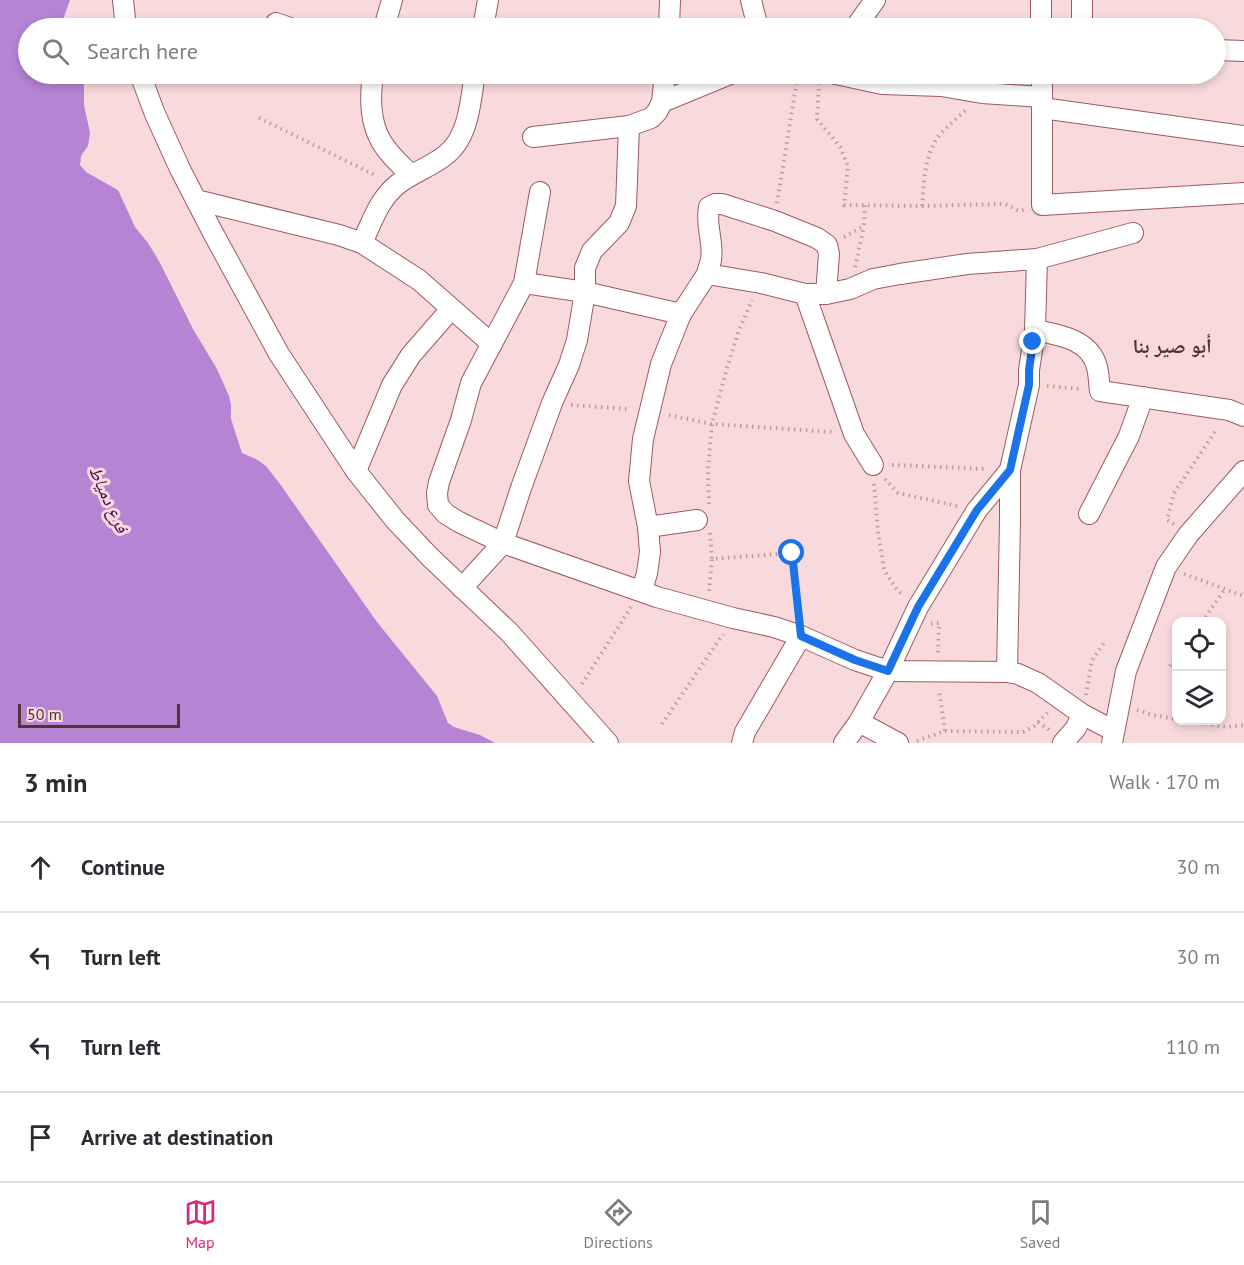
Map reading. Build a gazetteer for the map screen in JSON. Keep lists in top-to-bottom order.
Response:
{
  "districts": ["أبو صير بنا"],
  "water": ["فرع دمياط"],
  "scale_bar": "50 m",
  "page": {
    "search": "Search here",
    "scale": "50 m",
    "heading": ["3 min", "Walk · 170 m"],
    "list": [
      ["Continue", "30 m"],
      ["Turn left", "30 m"],
      ["Turn left", "110 m"],
      "Arrive at destination"
    ],
    "nav": ["Map", "Directions", "Saved"]
  }
}
